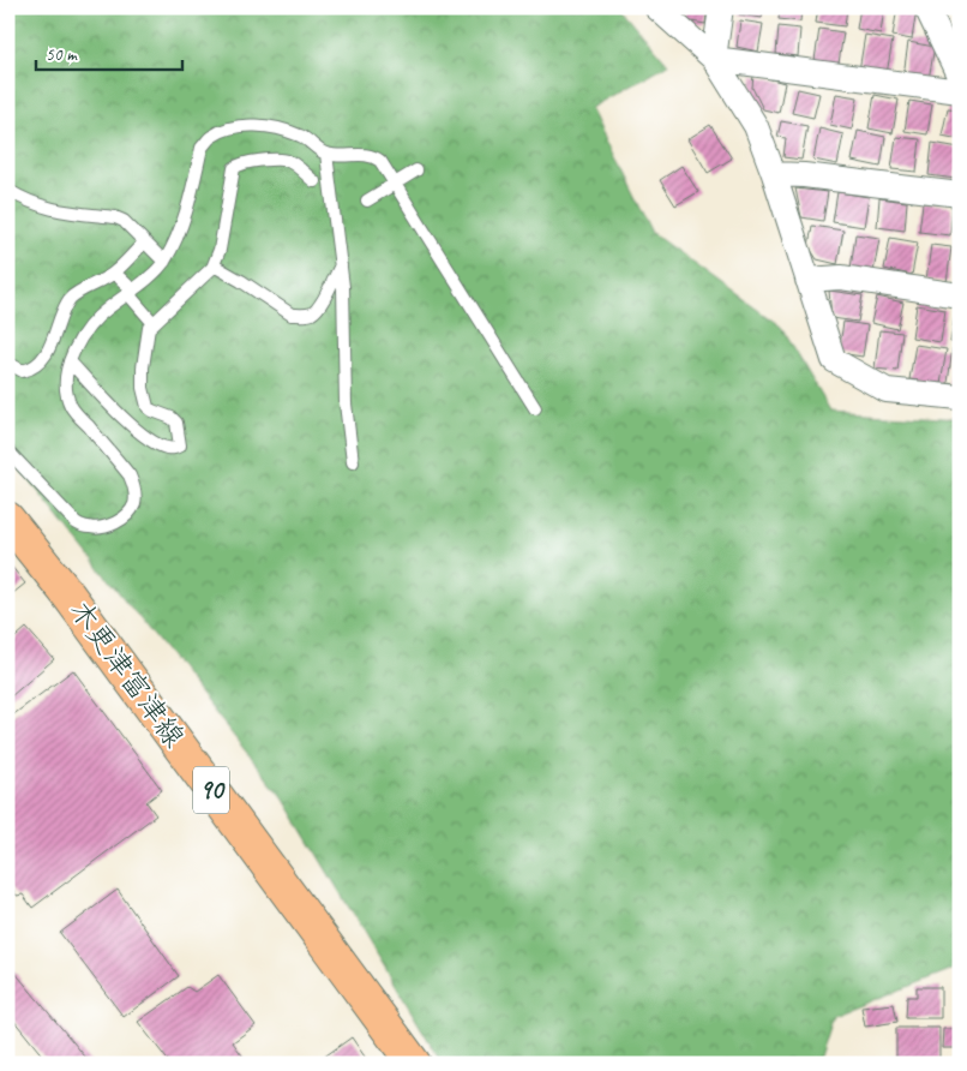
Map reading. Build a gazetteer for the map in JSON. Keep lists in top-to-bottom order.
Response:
{
  "streets": {
    "main road": ["木更津富津線", "90"]
  },
  "scale_bar": "50 m"
}
